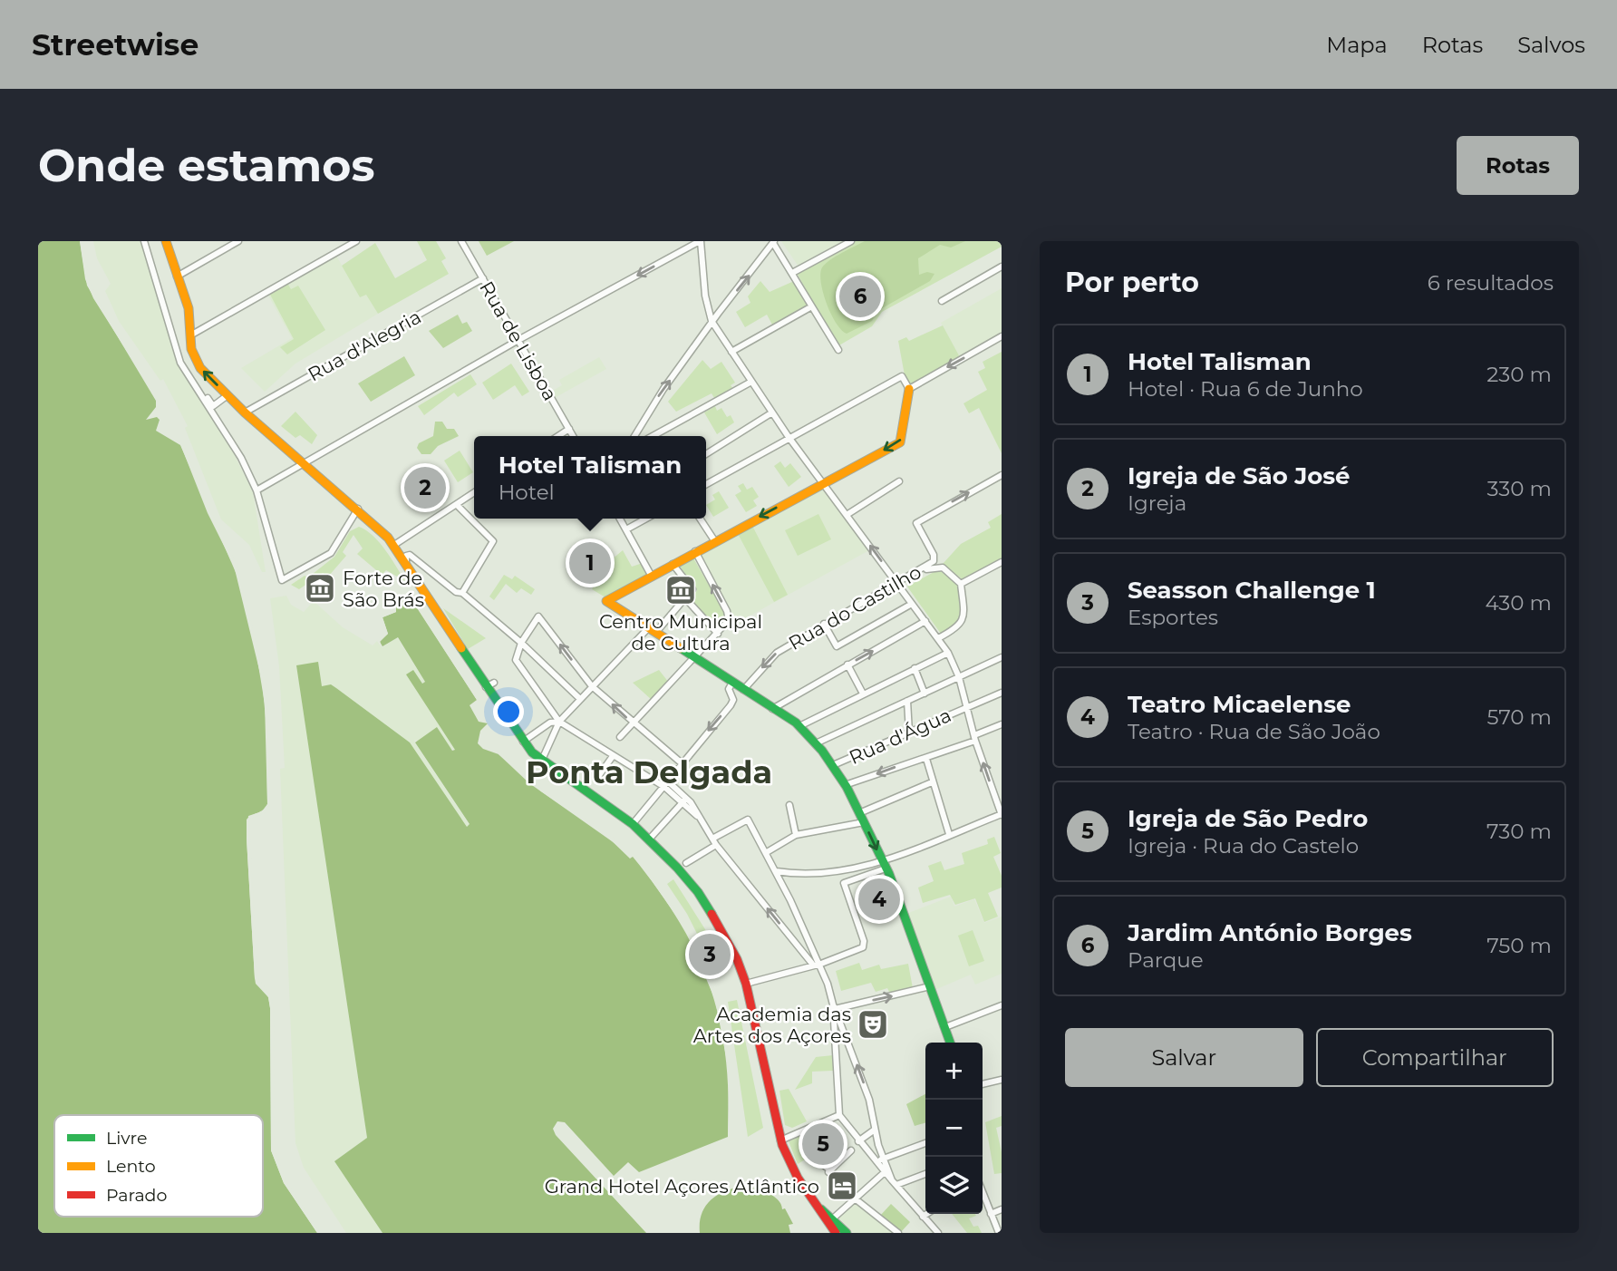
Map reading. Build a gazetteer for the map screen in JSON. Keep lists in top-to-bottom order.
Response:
{
  "streets": {
    "street": [
      "Rua de Lisboa",
      "Rua d'Alegria",
      "Rua do Castilho",
      "Rua d'Água"
    ]
  },
  "crossings": [
    ["Rua de Lisboa", "Rua d'Alegria"]
  ],
  "districts": ["Ponta Delgada"],
  "places": {
    "museum": ["Forte de São Brás", "Centro Municipal de Cultura"],
    "theatre": ["Academia das Artes dos Açores"],
    "hotel": ["Grand Hotel Açores Atlântico"]
  },
  "legend": ["Livre", "Lento", "Parado"],
  "page": {
    "header": "Streetwise",
    "nav": ["Mapa", "Rotas", "Salvos"],
    "buttons": [
      "Rotas",
      ["Salvar", "Compartilhar"]
    ],
    "title": "Onde estamos",
    "heading": ["Por perto", "6 resultados"],
    "pins": [
      "6",
      "2",
      "1",
      "4",
      "3",
      "5"
    ],
    "list": [
      {
        "mark": "1",
        "name": "Hotel Talisman",
        "note": "Hotel · Rua 6 de Junho",
        "value": "230 m"
      },
      {
        "mark": "2",
        "name": "Igreja de São José",
        "note": "Igreja",
        "value": "330 m"
      },
      {
        "mark": "3",
        "name": "Seasson Challenge 1",
        "note": "Esportes",
        "value": "430 m"
      },
      {
        "mark": "4",
        "name": "Teatro Micaelense",
        "note": "Teatro · Rua de São João",
        "value": "570 m"
      },
      {
        "mark": "5",
        "name": "Igreja de São Pedro",
        "note": "Igreja · Rua do Castelo",
        "value": "730 m"
      },
      {
        "mark": "6",
        "name": "Jardim António Borges",
        "note": "Parque",
        "value": "750 m"
      }
    ],
    "popup": ["Hotel Talisman", "Hotel"],
    "map_buttons": ["+", "−"]
  }
}
